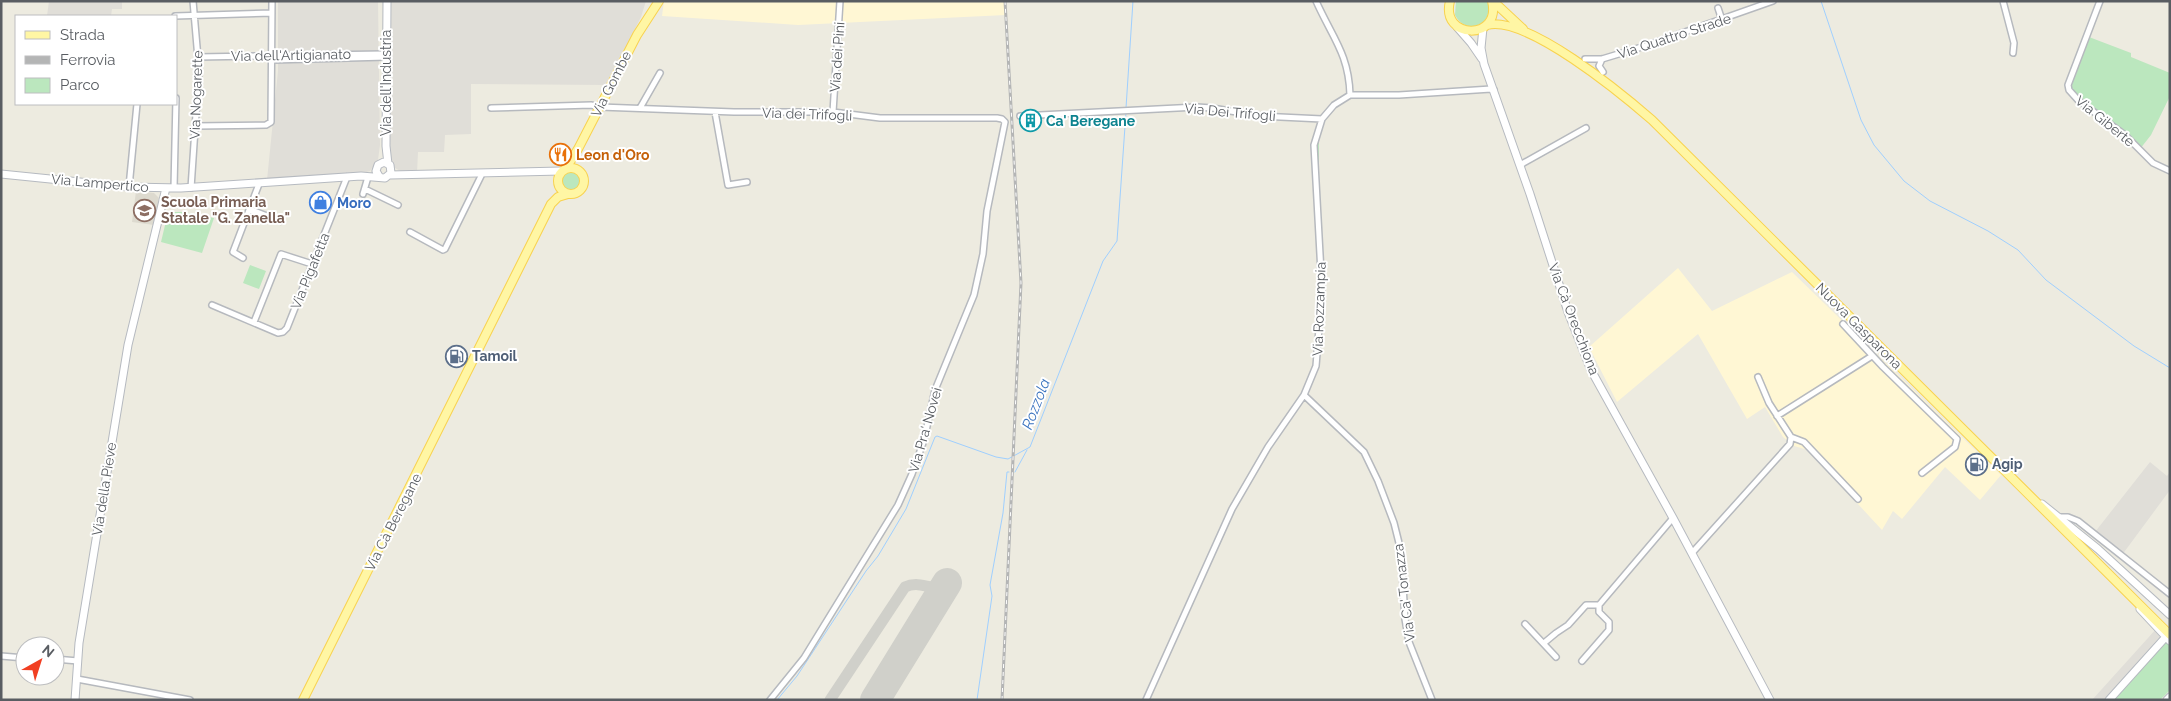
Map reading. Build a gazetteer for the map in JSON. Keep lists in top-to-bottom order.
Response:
{
  "streets": {
    "main road": ["Via Gombe", "Nuova Gasparona", "Via Cà Beregane"],
    "street": [
      "Via Quattro Strade",
      "Via dell'Artigianato",
      "Via dei Pini",
      "Via dell'Industria",
      "Via Nogarette",
      "Via Dei Trifogli",
      "Via dei Trifogli",
      "Via Giberte",
      "Via Lampertico",
      "Via Pigafetta",
      "Via Rozzampia",
      "Via Cà Orecchiona",
      "Via Pra' Novei",
      "Via della Pieve",
      "Via Ca' Tonazza"
    ]
  },
  "crossings": [
    ["Via dell'Artigianato", "Via dell'Industria"],
    ["Via dell'Artigianato", "Via Nogarette"],
    ["Via dei Pini", "Via dei Trifogli"],
    ["Via dell'Industria", "Via Lampertico"],
    ["Via Gombe", "Via dei Trifogli"],
    ["Via Gombe", "Via Lampertico"],
    ["Via Nogarette", "Via Lampertico"],
    ["Via Dei Trifogli", "Via Rozzampia"],
    ["Via dei Trifogli", "Via Pra' Novei"],
    ["Via Lampertico", "Via Pigafetta"],
    ["Via Lampertico", "Via della Pieve"],
    ["Via Rozzampia", "Via Ca' Tonazza"],
    ["Via Cà Orecchiona", "Nuova Gasparona"]
  ],
  "water": ["Rozzola"],
  "places": {
    "building": ["Ca' Beregane"],
    "restaurant": ["Leon d'Oro"],
    "shop": ["Moro"],
    "school or university": ["Scuola Primaria Statale \"G. Zanella\""],
    "fuel station": ["Tamoil", "Agip"]
  },
  "legend": ["Strada", "Ferrovia", "Parco"],
  "north": "top right"
}
